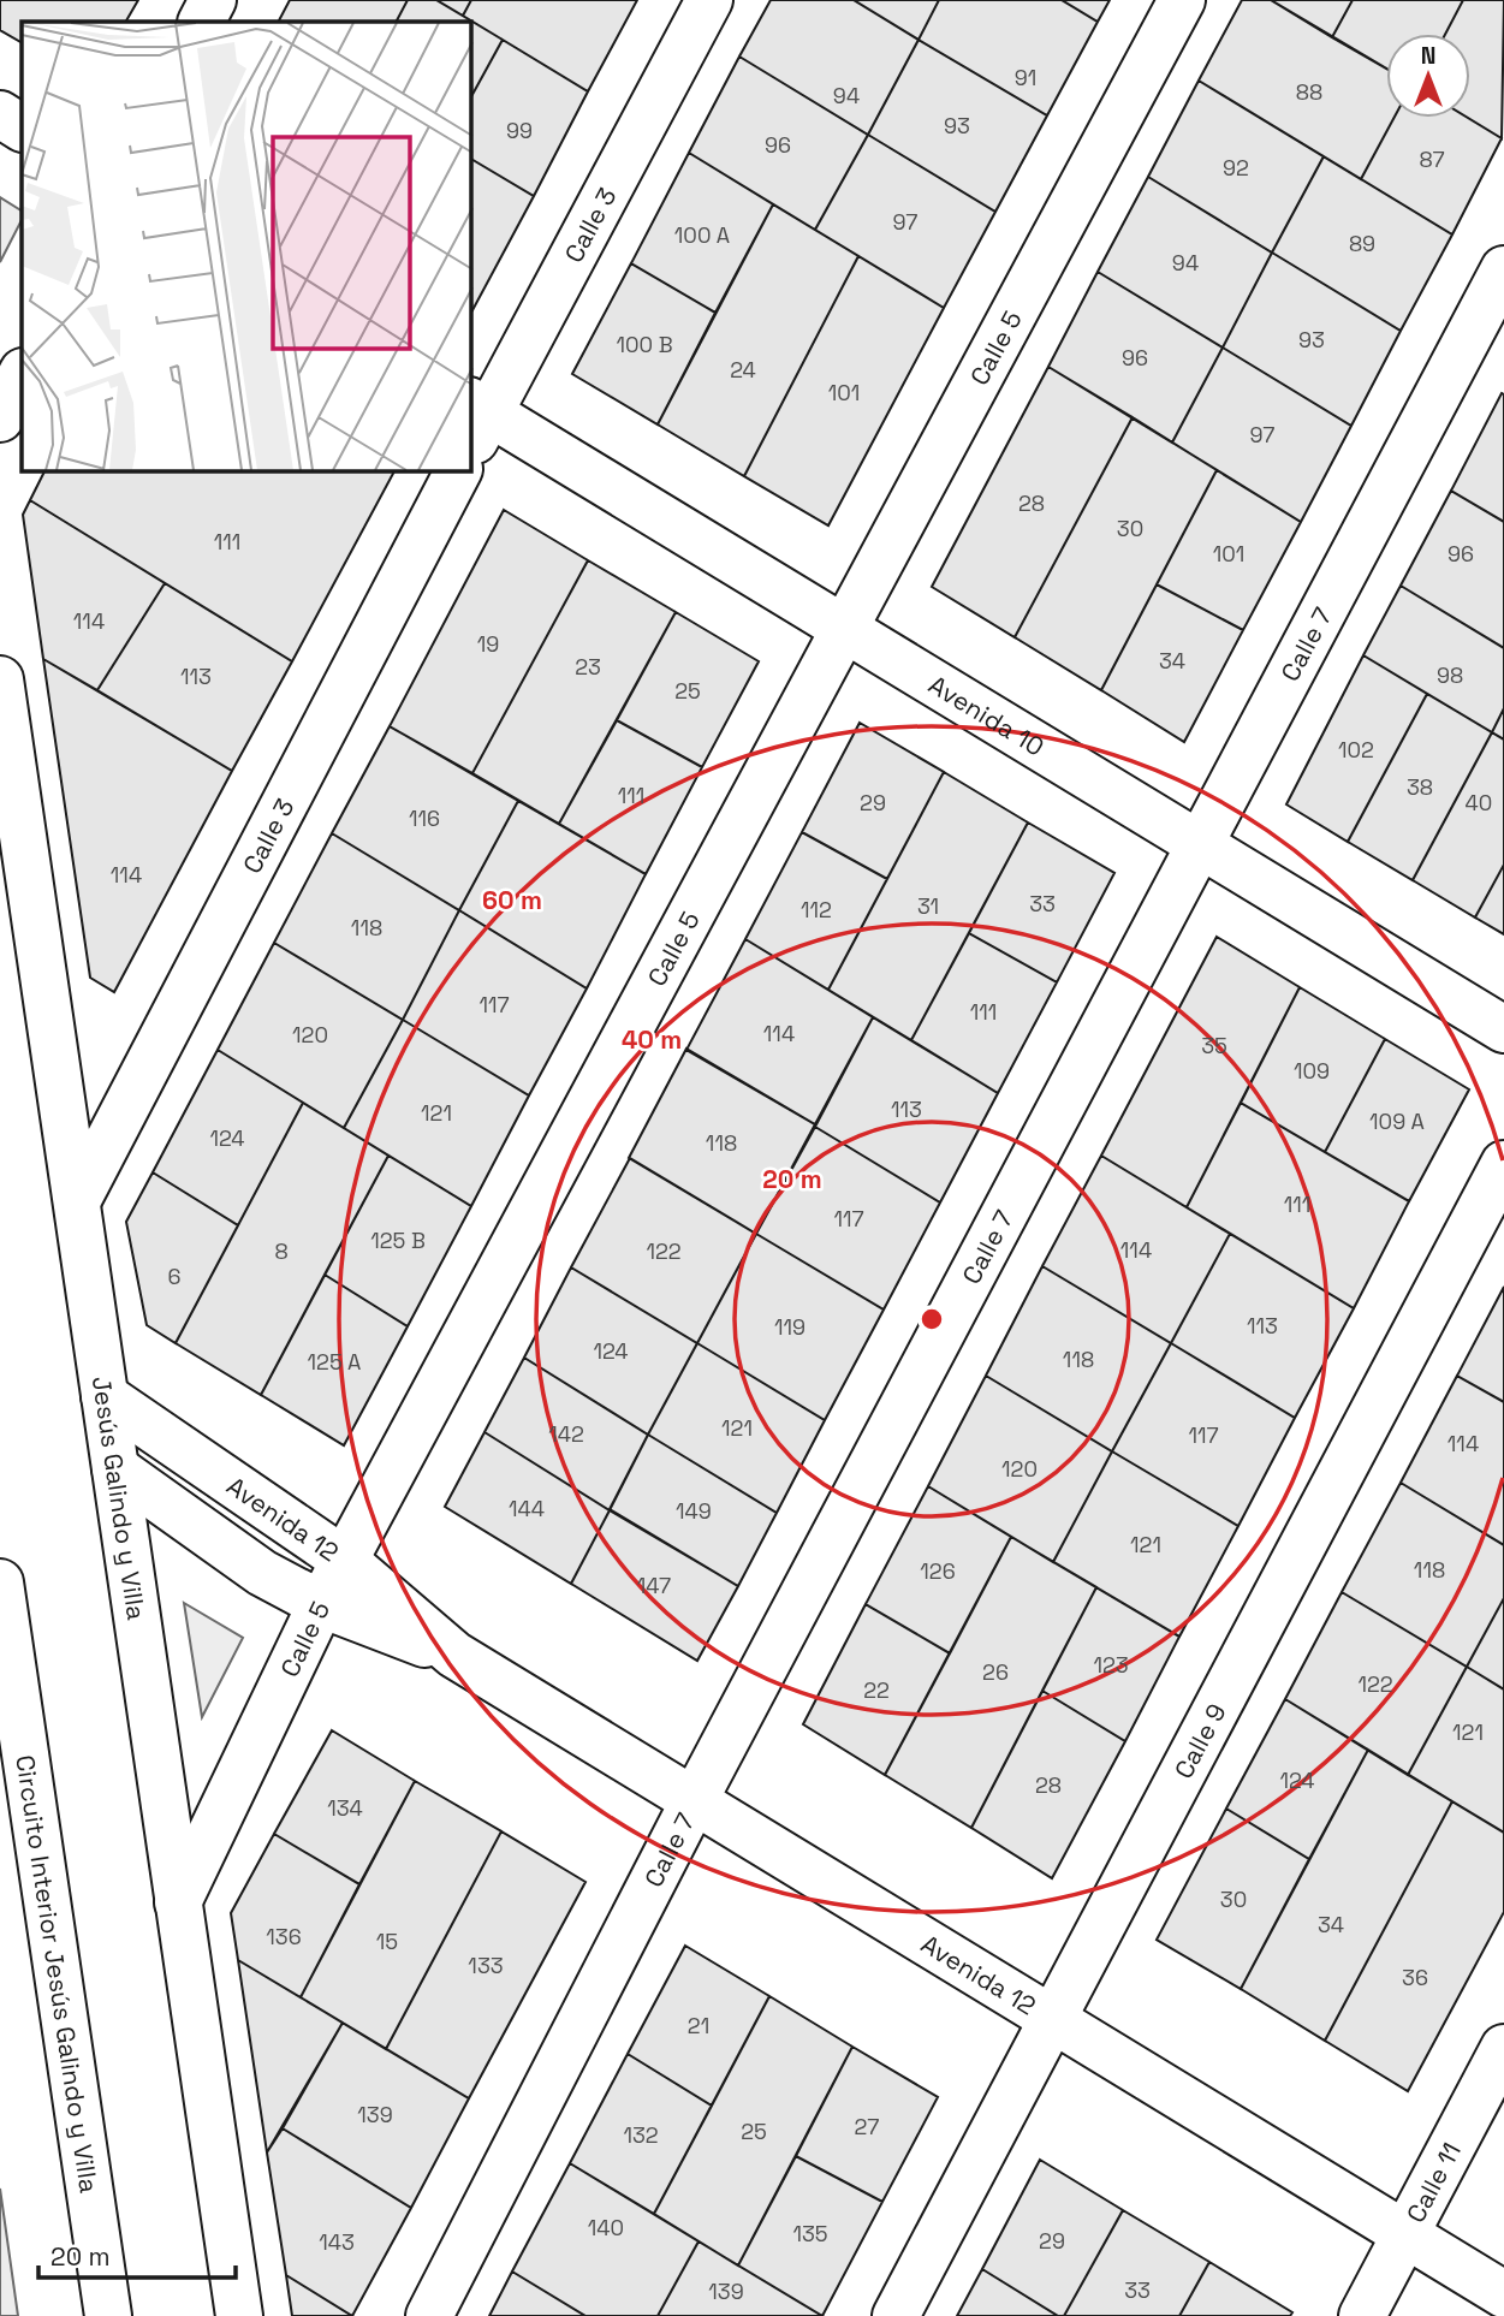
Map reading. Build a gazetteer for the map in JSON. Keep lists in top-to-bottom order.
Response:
{
  "streets": {
    "main road": [
      "Calle 3",
      "Calle 5",
      "Calle 7",
      "Avenida 10",
      "Jesús Galindo y Villa",
      "Avenida 12",
      "Calle 9",
      "Circuito Interior Jesús Galindo y Villa",
      "Calle 11"
    ]
  },
  "crossings": [
    ["Calle 3", "Avenida 10"],
    ["Calle 3", "Jesús Galindo y Villa"],
    ["Calle 5", "Avenida 10"],
    ["Calle 5", "Jesús Galindo y Villa"],
    ["Calle 5", "Avenida 12"],
    ["Calle 7", "Avenida 10"],
    ["Calle 7", "Avenida 12"],
    ["Jesús Galindo y Villa", "Avenida 12"],
    ["Avenida 12", "Calle 9"],
    ["Avenida 12", "Calle 11"]
  ],
  "house_numbers": [
    "91",
    "88",
    "94",
    "93",
    "99",
    "96",
    "87",
    "92",
    "97",
    "100 A",
    "89",
    "94",
    "93",
    "100 B",
    "96",
    "24",
    "101",
    "97",
    "28",
    "30",
    "111",
    "101",
    "96",
    "114",
    "19",
    "34",
    "23",
    "98",
    "113",
    "25",
    "102",
    "38",
    "111",
    "29",
    "40",
    "116",
    "114",
    "33",
    "31",
    "112",
    "118",
    "117",
    "111",
    "114",
    "120",
    "35",
    "109",
    "113",
    "121",
    "109 A",
    "124",
    "118",
    "111",
    "117",
    "125 B",
    "114",
    "8",
    "122",
    "6",
    "113",
    "119",
    "124",
    "118",
    "125 A",
    "121",
    "142",
    "117",
    "114",
    "120",
    "144",
    "149",
    "121",
    "118",
    "126",
    "147",
    "123",
    "26",
    "122",
    "22",
    "121",
    "124",
    "28",
    "134",
    "30",
    "34",
    "136",
    "15",
    "133",
    "36",
    "21",
    "139",
    "27",
    "25",
    "132",
    "140",
    "135",
    "29",
    "143",
    "33",
    "139"
  ],
  "scale_bar": "20 m",
  "north": "top",
  "rings": ["60 m", "40 m", "20 m"]
}
